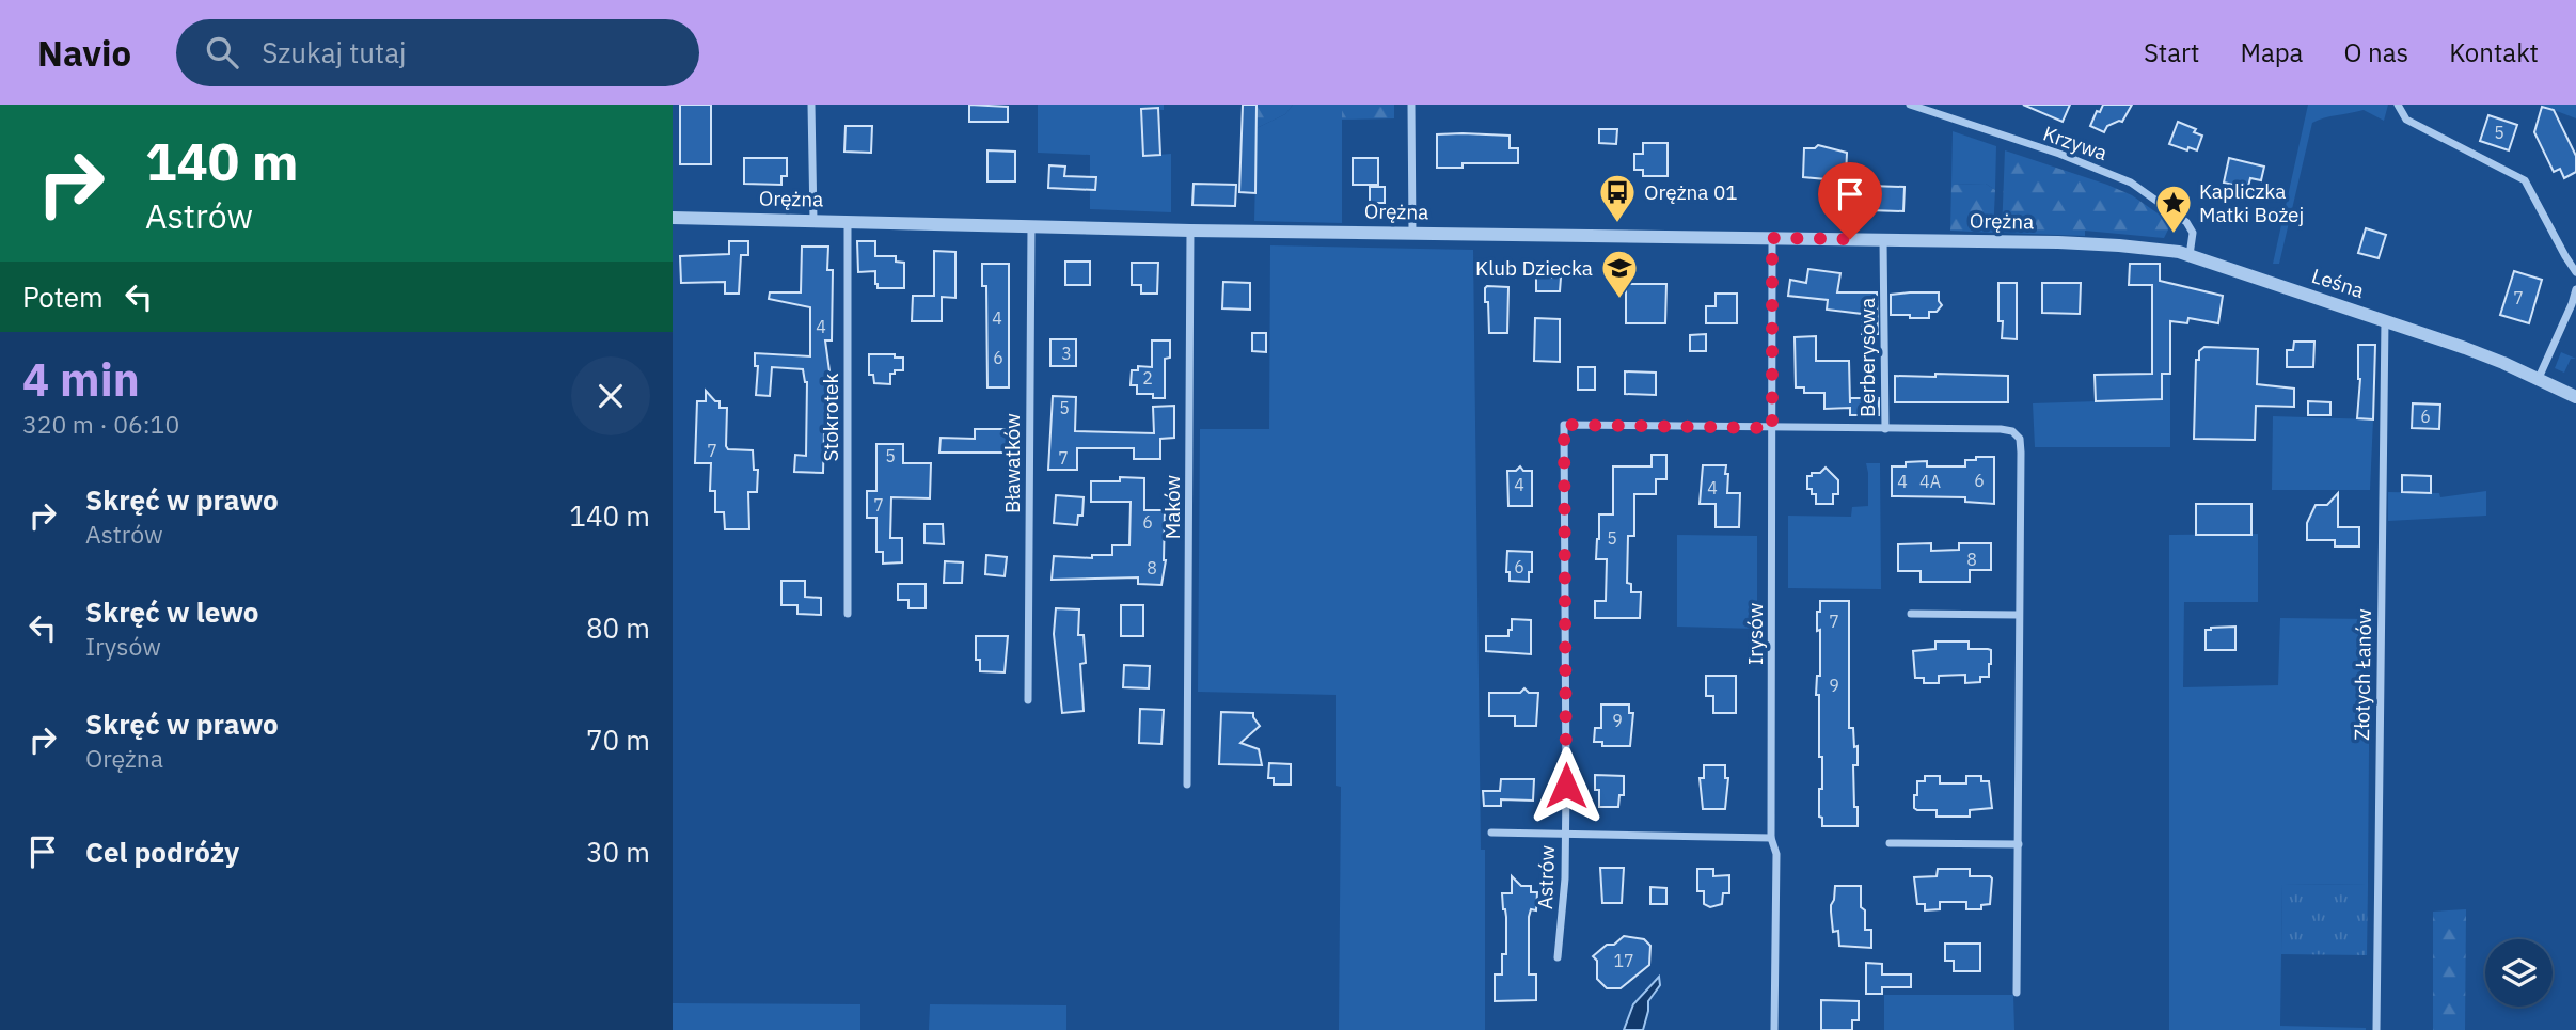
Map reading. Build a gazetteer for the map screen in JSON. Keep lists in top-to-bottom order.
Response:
{
  "streets": {
    "street": [
      "Krzywa",
      "Orężna",
      "Leśna",
      "Berberysowa",
      "Stokrotek",
      "Bławatków",
      "Maków",
      "Irysów",
      "Złotych Łanów",
      "Astrów"
    ]
  },
  "crossings": [
    ["Krzywa", "Leśna"],
    ["Orężna", "Leśna"],
    ["Orężna", "Berberysowa"],
    ["Orężna", "Stokrotek"],
    ["Orężna", "Bławatków"],
    ["Orężna", "Maków"],
    ["Orężna", "Irysów"],
    ["Leśna", "Złotych Łanów"],
    ["Irysów", "Astrów"]
  ],
  "places": {
    "bus stop": ["Orężna 01"],
    "place": ["Kapliczka Matki Bożej"],
    "school or university": ["Klub Dziecka"]
  },
  "house_numbers": [
    "5",
    "7",
    "4",
    "4",
    "3",
    "6",
    "2",
    "5",
    "6",
    "7",
    "5",
    "7",
    "6",
    "4",
    "4A",
    "4",
    "4",
    "7",
    "6",
    "5",
    "8",
    "6",
    "8",
    "7",
    "9",
    "9",
    "17"
  ],
  "page": {
    "header": "Navio",
    "search": "Szukaj tutaj",
    "nav": [
      "Start",
      "Mapa",
      "O nas",
      "Kontakt"
    ],
    "turn": ["140 m", "Astrów"],
    "then": "Potem",
    "heading": ["4 min", "320 m · 06:10"],
    "list": [
      {
        "name": "Skręć w prawo",
        "note": "Astrów",
        "value": "140 m"
      },
      {
        "name": "Skręć w lewo",
        "note": "Irysów",
        "value": "80 m"
      },
      {
        "name": "Skręć w prawo",
        "note": "Orężna",
        "value": "70 m"
      },
      {
        "name": "Cel podróży",
        "value": "30 m"
      }
    ]
  }
}
